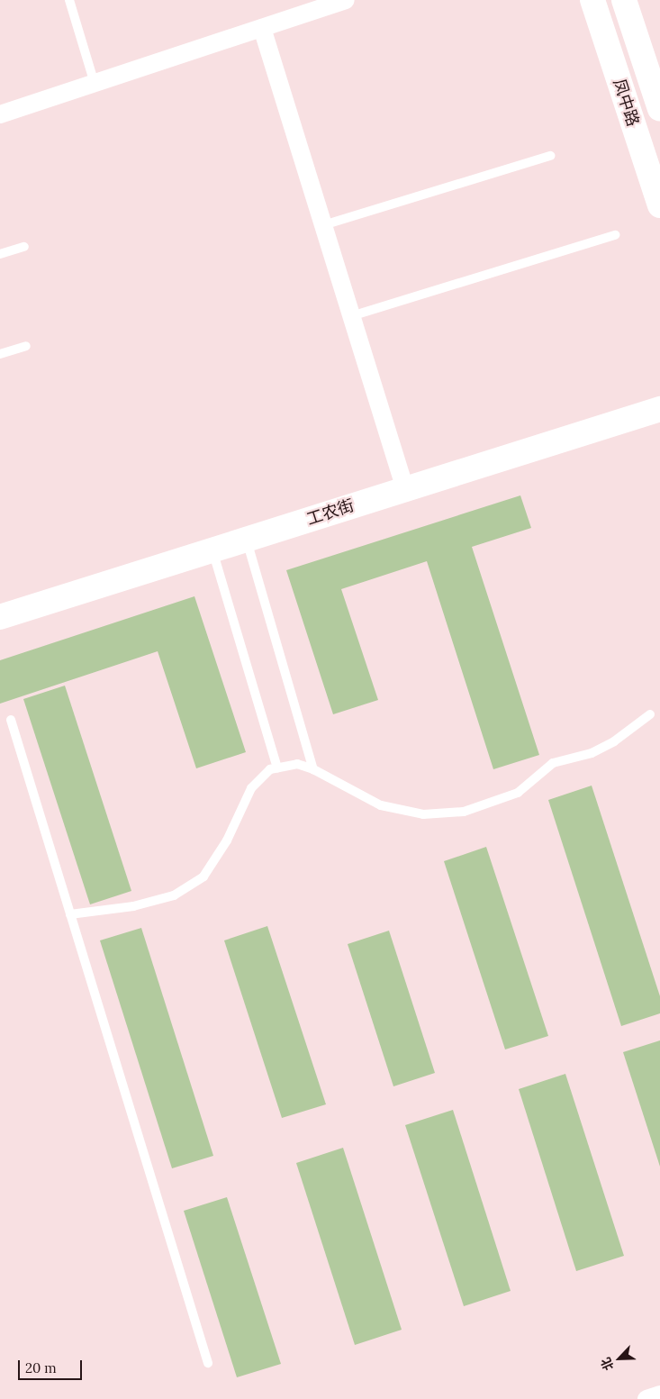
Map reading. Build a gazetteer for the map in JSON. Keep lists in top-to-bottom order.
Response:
{
  "streets": {
    "street": ["凤中路", "工农街"]
  },
  "scale_bar": "20 m",
  "north": "bottom left"
}
